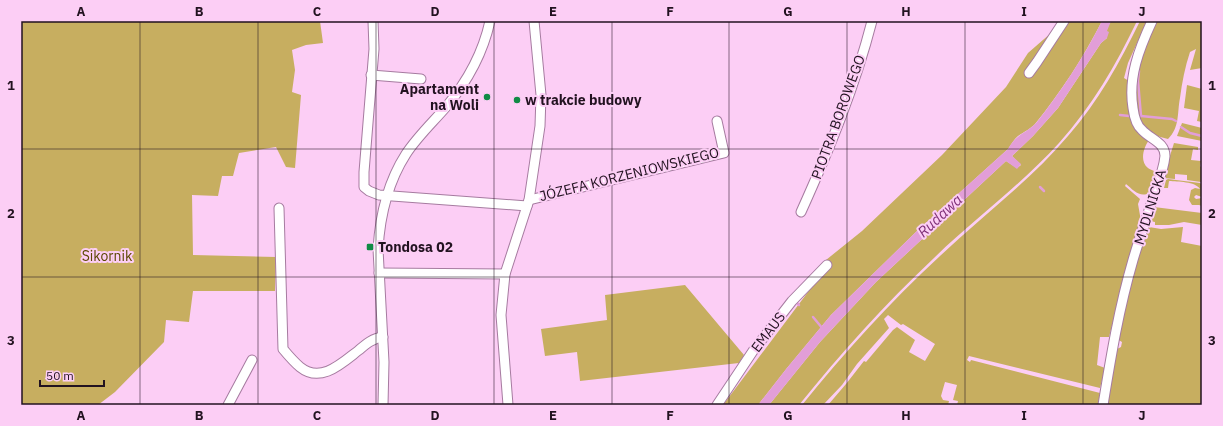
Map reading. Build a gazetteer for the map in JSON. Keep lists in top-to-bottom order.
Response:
{
  "streets": {
    "street": [
      "PIOTRA BOROWEGO",
      "JÓZEFA KORZENIOWSKIEGO",
      "MYDLNICKA",
      "EMAUS"
    ]
  },
  "water": ["Rudawa"],
  "parks": ["Sikornik"],
  "places": {
    "other": ["Apartament na Woli", "w trakcie budowy"],
    "transit": ["Tondosa 02"]
  },
  "scale_bar": "50 m",
  "grid": {
    "columns": [
      "A",
      "B",
      "C",
      "D",
      "E",
      "F",
      "G",
      "H",
      "I",
      "J"
    ],
    "rows": ["1", "2", "3"]
  }
}
